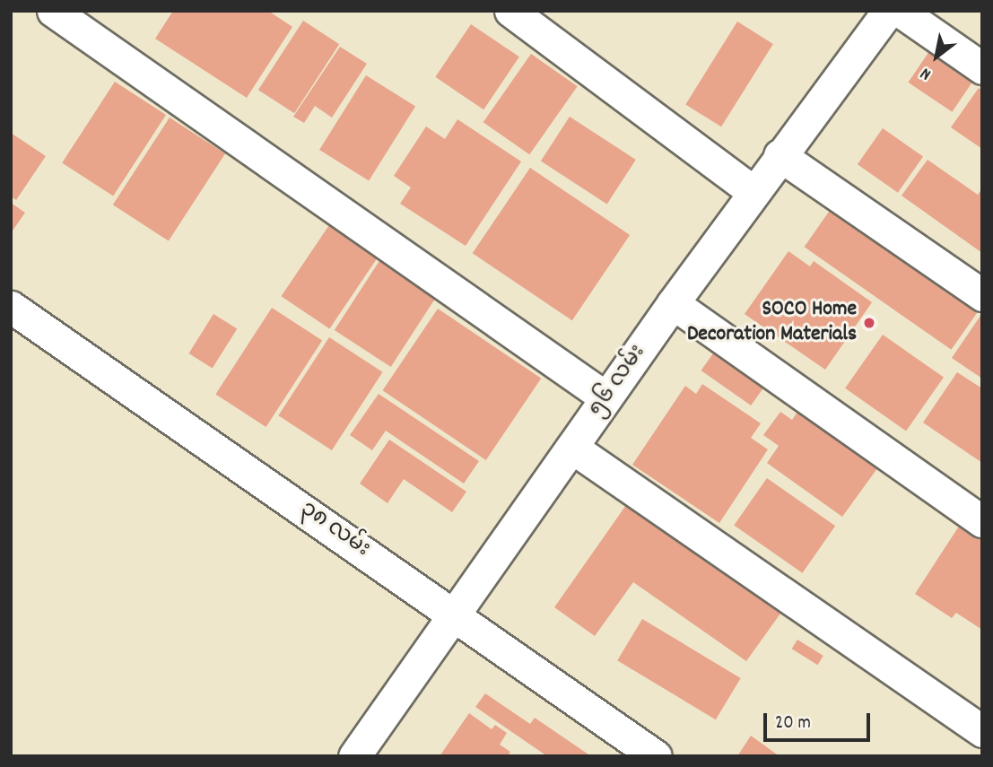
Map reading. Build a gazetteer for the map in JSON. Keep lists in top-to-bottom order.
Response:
{
  "streets": {
    "street": ["၅၆ လမ်း", "၃၈ လမ်း"]
  },
  "crossings": [
    ["၅၆ လမ်း", "၃၈ လမ်း"]
  ],
  "places": ["SOCO Home Decoration Materials"],
  "scale_bar": "20 m",
  "north": "bottom left"
}
